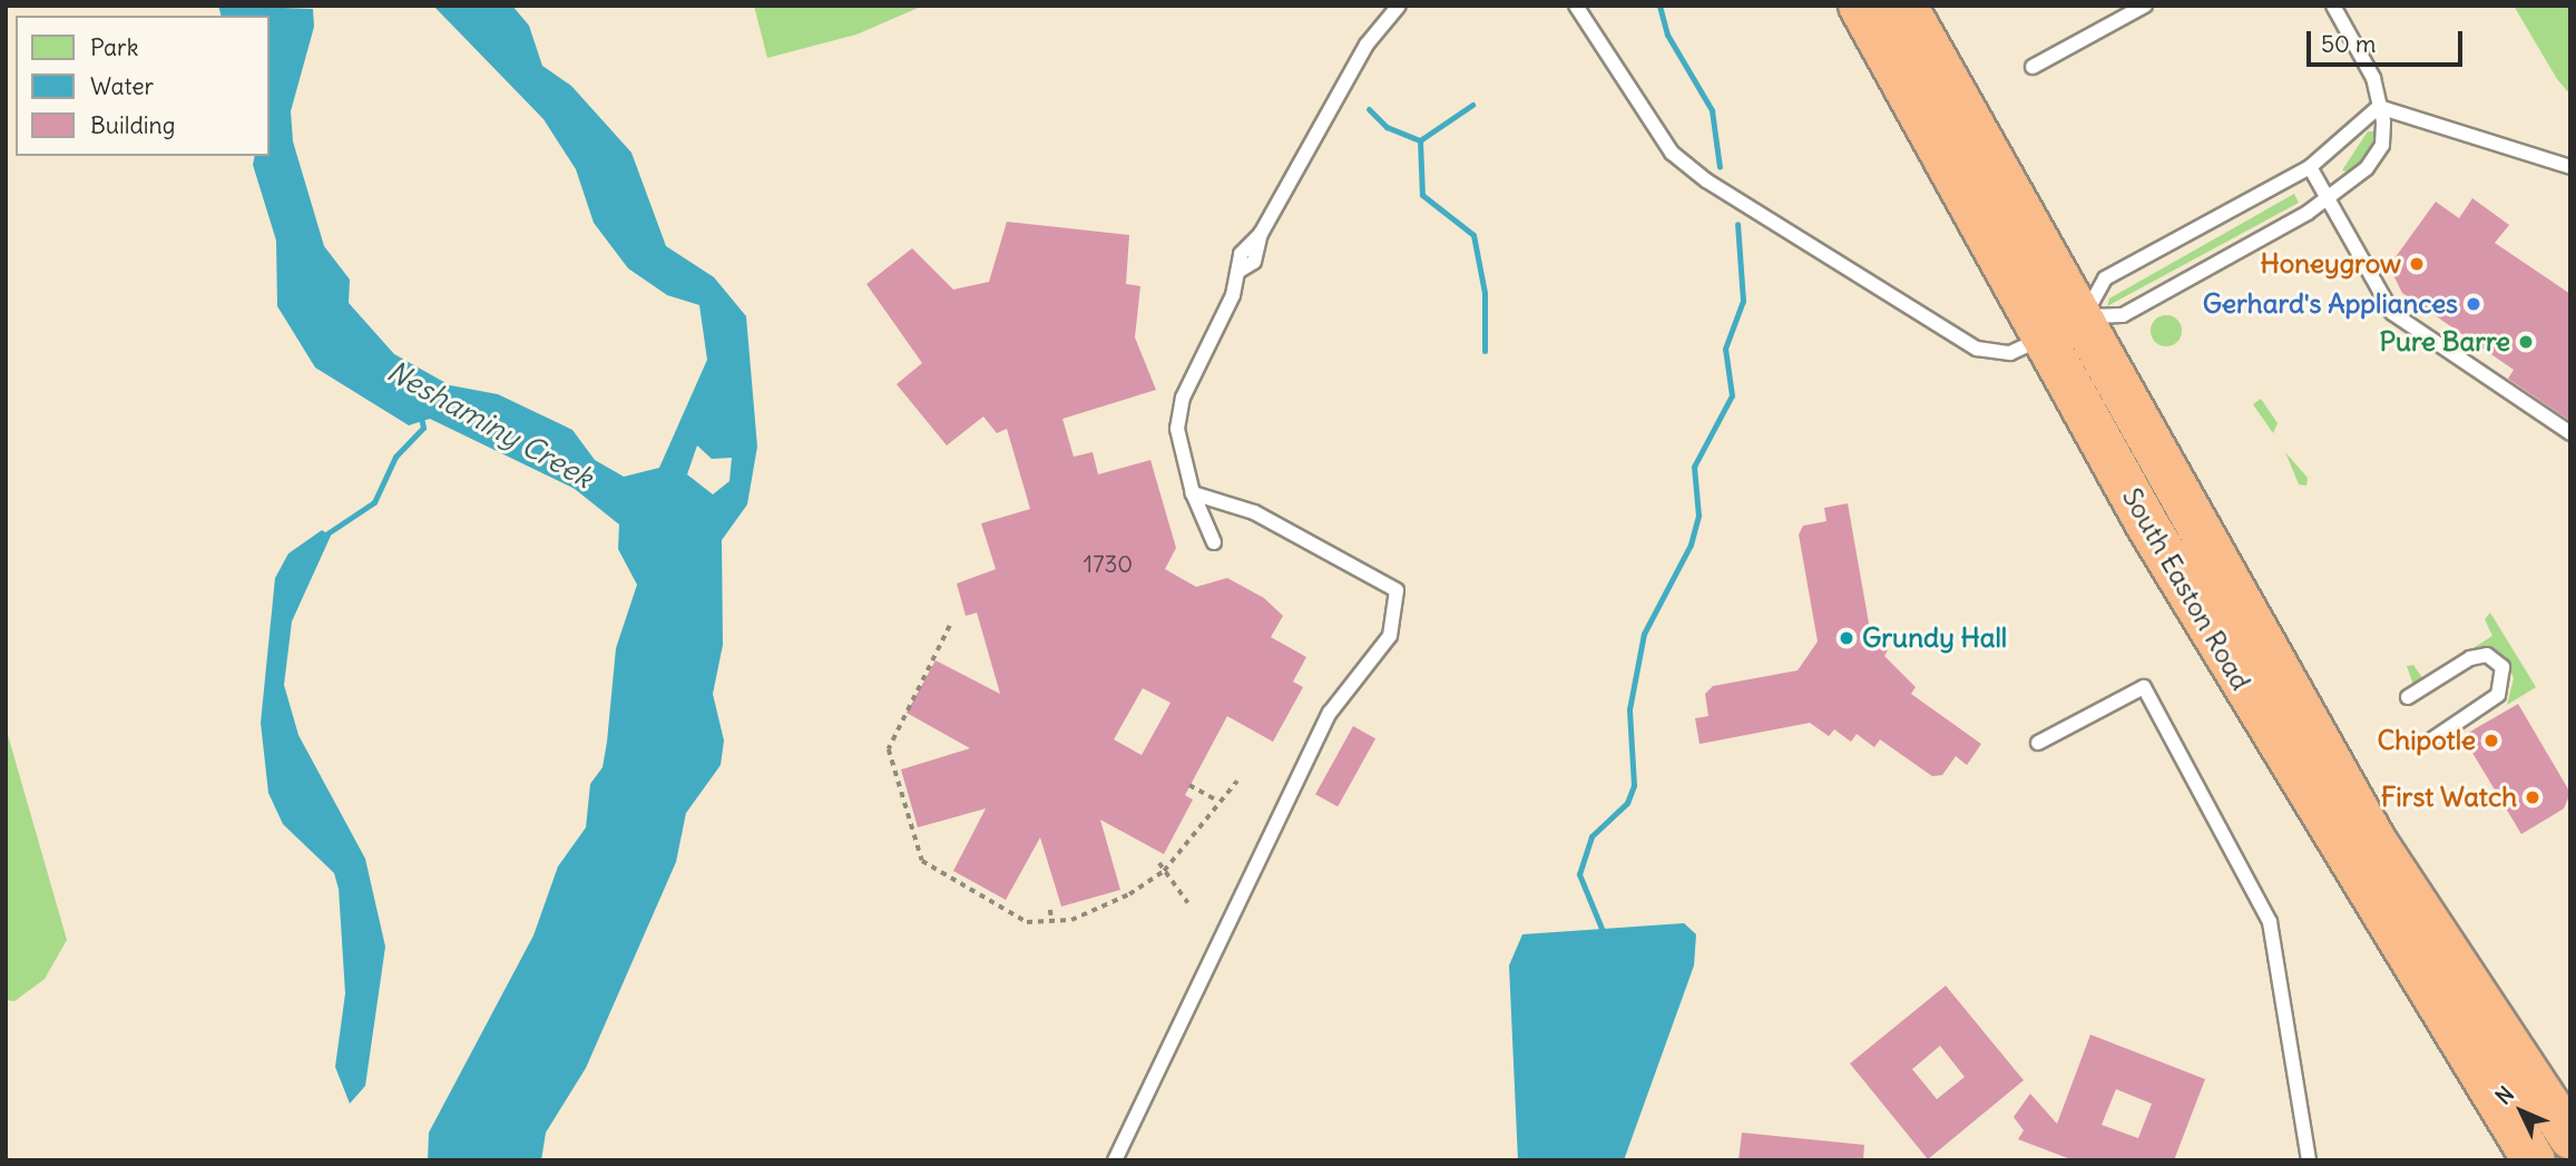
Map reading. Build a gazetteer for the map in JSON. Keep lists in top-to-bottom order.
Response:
{
  "streets": {
    "highway": ["South Easton Road"]
  },
  "water": ["Neshaminy Creek"],
  "places": [
    "Honeygrow",
    "Gerhard's Appliances",
    "Pure Barre",
    "Grundy Hall",
    "Chipotle",
    "First Watch"
  ],
  "house_numbers": ["1730"],
  "legend": ["Park", "Water", "Building"],
  "scale_bar": "50 m",
  "north": "top left"
}
